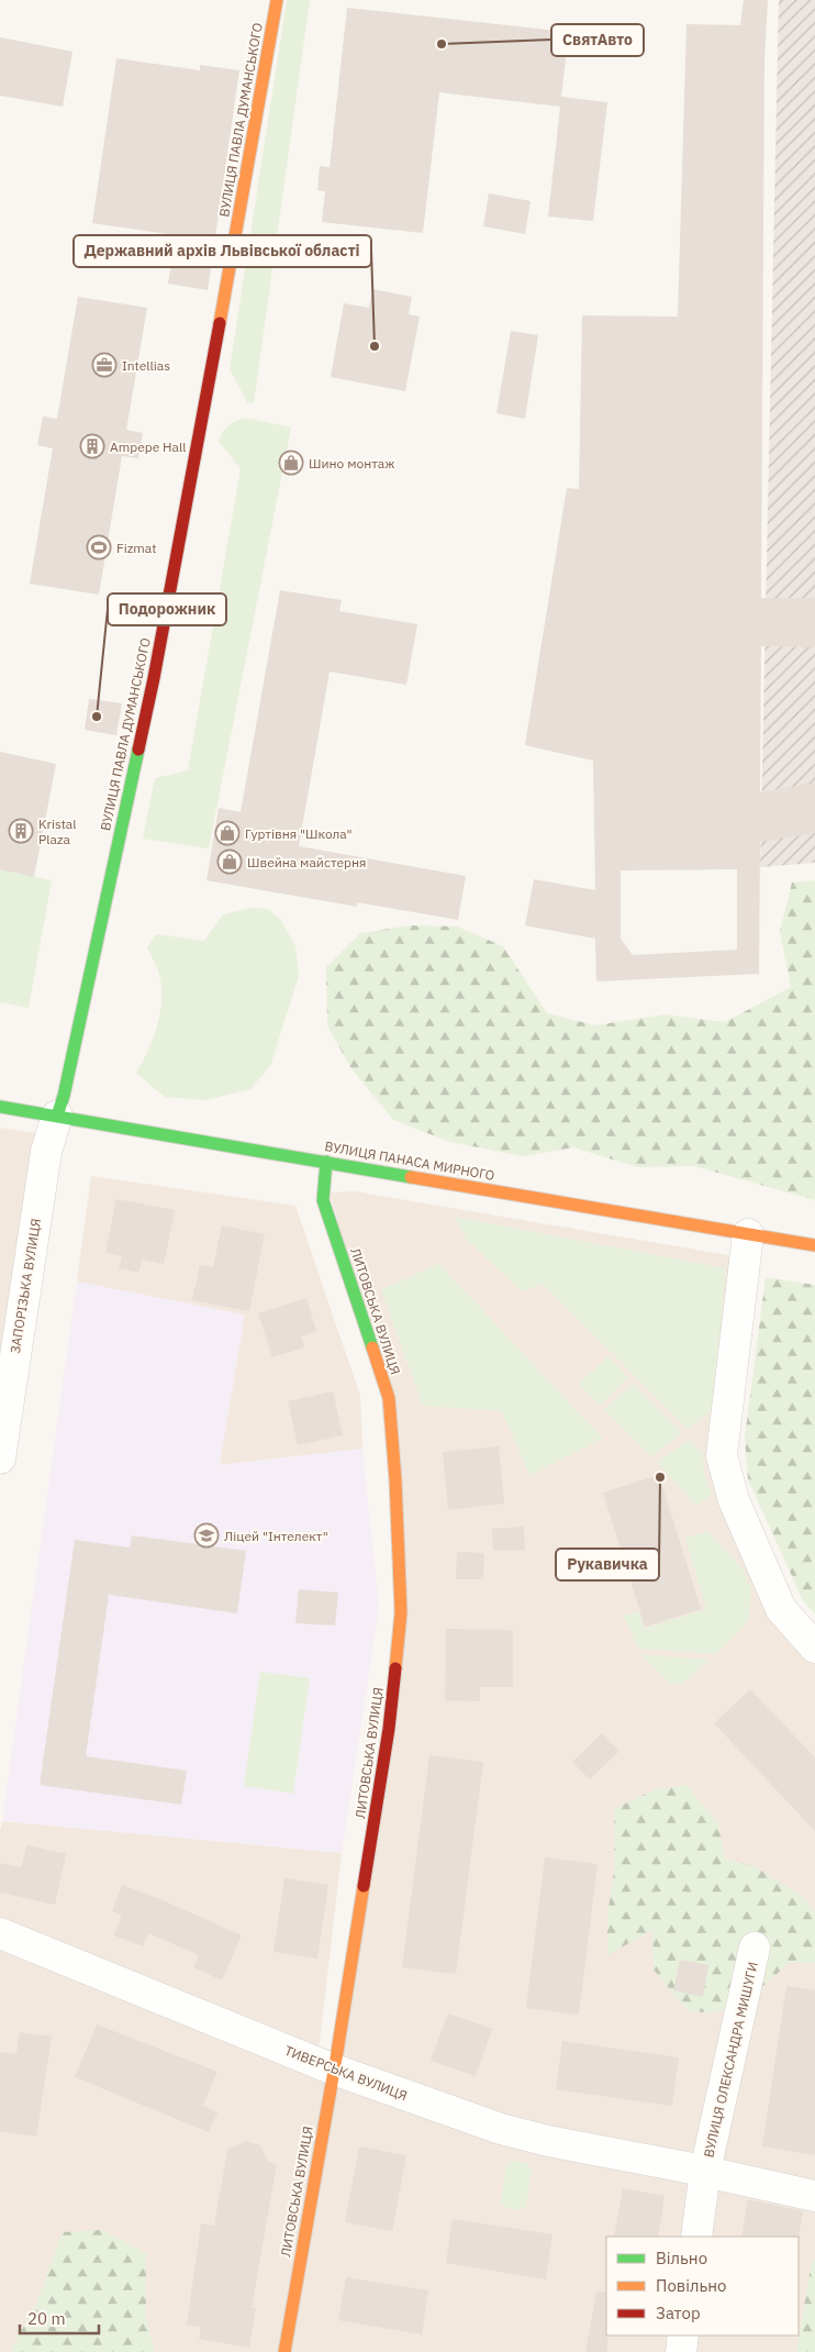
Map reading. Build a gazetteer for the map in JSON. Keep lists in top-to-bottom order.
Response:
{
  "streets": {
    "street": [
      "ВУЛИЦЯ ПАВЛА ДУМАНСЬКОГО",
      "ВУЛИЦЯ ПАНАСА МИРНОГО",
      "ЗАПОРІЗЬКА ВУЛИЦЯ",
      "ЛИТОВСЬКА ВУЛИЦЯ",
      "ВУЛИЦЯ ОЛЕКСАНДРА МИШУГИ",
      "ТИВЕРСЬКА ВУЛИЦЯ"
    ]
  },
  "crossings": [
    ["ВУЛИЦЯ ПАВЛА ДУМАНСЬКОГО", "ВУЛИЦЯ ПАНАСА МИРНОГО"],
    ["ВУЛИЦЯ ПАВЛА ДУМАНСЬКОГО", "ЗАПОРІЗЬКА ВУЛИЦЯ"],
    ["ВУЛИЦЯ ПАНАСА МИРНОГО", "ЗАПОРІЗЬКА ВУЛИЦЯ"],
    ["ВУЛИЦЯ ПАНАСА МИРНОГО", "ЛИТОВСЬКА ВУЛИЦЯ"],
    ["ЛИТОВСЬКА ВУЛИЦЯ", "ТИВЕРСЬКА ВУЛИЦЯ"],
    ["ВУЛИЦЯ ОЛЕКСАНДРА МИШУГИ", "ТИВЕРСЬКА ВУЛИЦЯ"]
  ],
  "places": {
    "other": [
      "СвятАвто",
      "Державний архів Львівської області",
      "Подорожник",
      "Рукавичка"
    ],
    "office": ["Intellias"],
    "building": ["Ampepe Hall", "Kristal Plaza"],
    "shop": ["Шино монтаж", "Гуртівня \"Школа\"", "Швейна майстерня"],
    "sports": ["Fizmat"],
    "school or university": ["Ліцей \"Інтелект\""]
  },
  "legend": ["Вільно", "Повільно", "Затор"],
  "scale_bar": "20 m"
}
